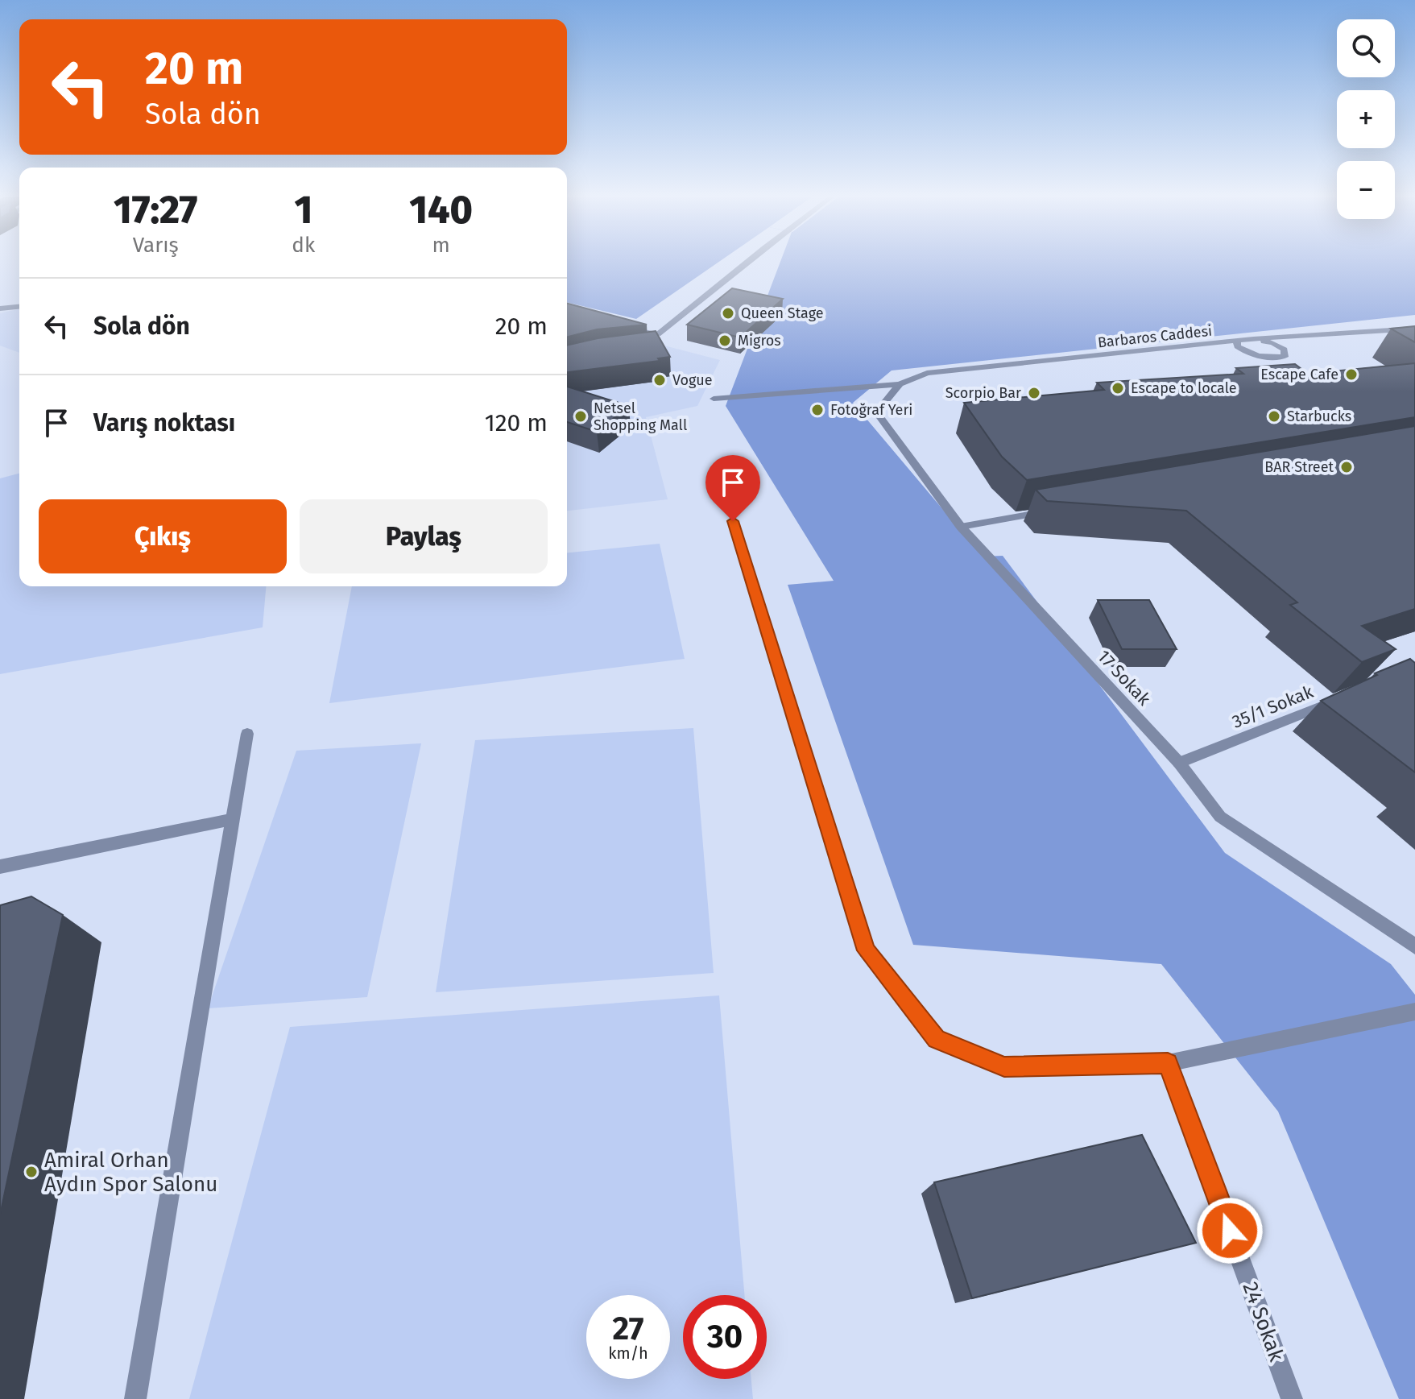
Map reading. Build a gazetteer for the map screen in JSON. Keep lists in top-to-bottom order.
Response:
{
  "streets": {
    "street": [
      "Barbaros Caddesi",
      "17 Sokak",
      "35/1 Sokak",
      "24 Sokak"
    ]
  },
  "crossings": [
    ["Barbaros Caddesi", "17 Sokak"],
    ["17 Sokak", "35/1 Sokak"]
  ],
  "places": [
    "Queen Stage",
    "Migros",
    "Escape Cafe",
    "Vogue",
    "Escape to locale",
    "Scorpio Bar",
    "Fotoğraf Yeri",
    "Netsel Shopping Mall",
    "Starbucks",
    "BAR Street",
    "Amiral Orhan Aydın Spor Salonu"
  ],
  "page": {
    "map_buttons": ["+", "−"],
    "turn": ["20 m", "Sola dön"],
    "eta": [
      "17:27",
      "Varış",
      "1",
      "dk",
      "140",
      "m"
    ],
    "list": [
      {
        "name": "Sola dön",
        "value": "20 m"
      },
      {
        "name": "Varış noktası",
        "value": "120 m"
      }
    ],
    "buttons": ["Çıkış", "Paylaş"],
    "speed": "27 km/h",
    "limit": "30"
  }
}
